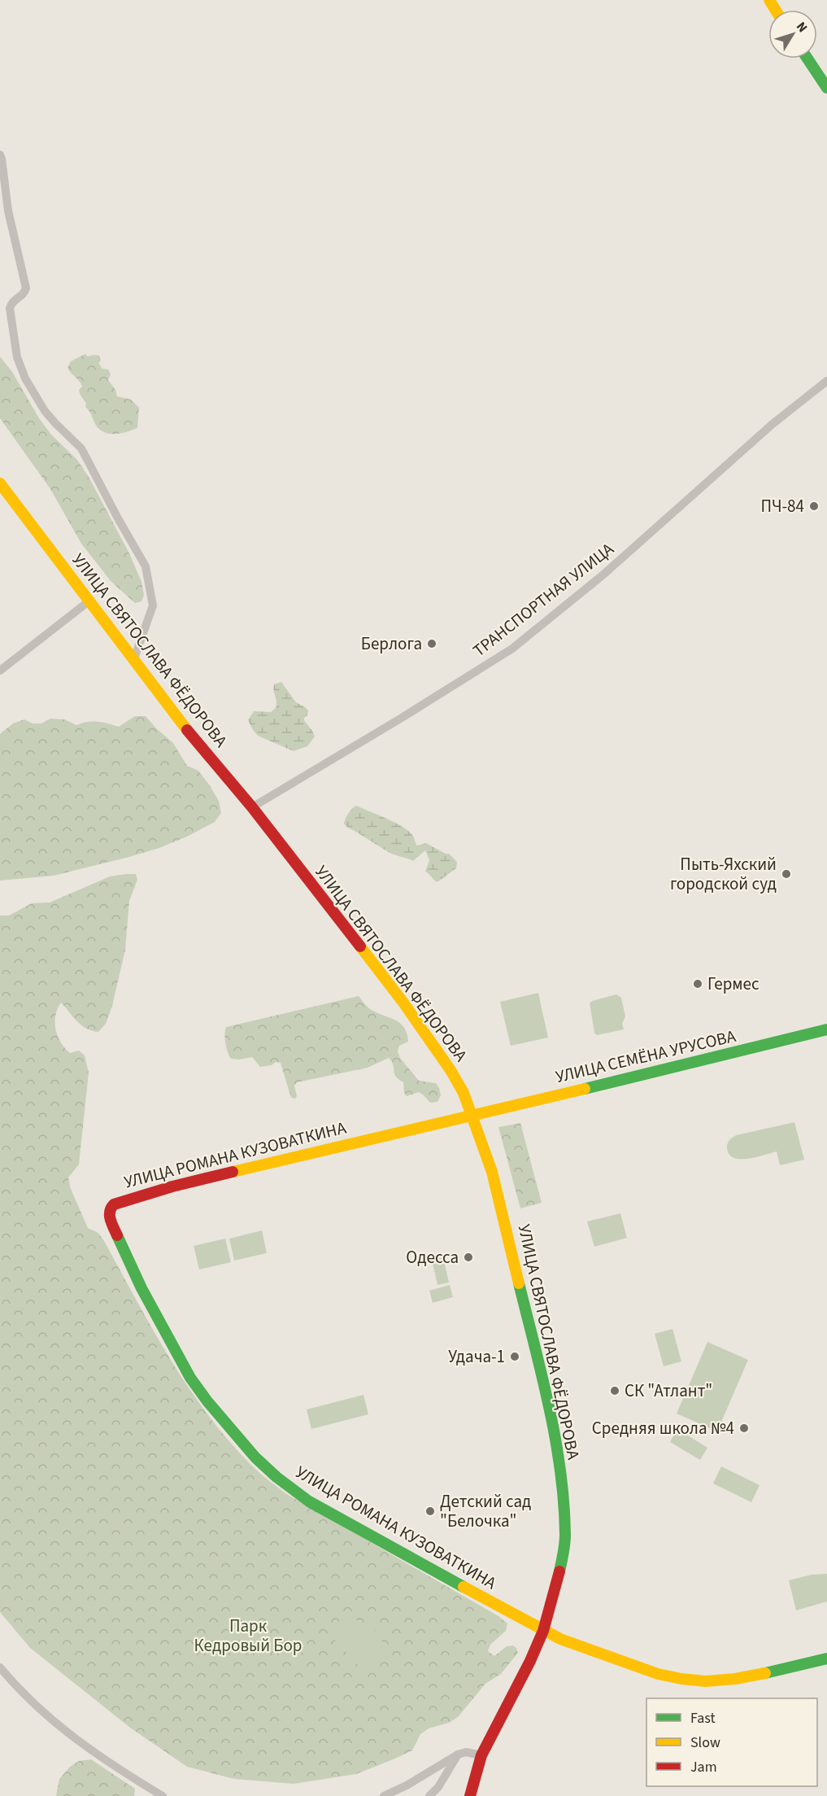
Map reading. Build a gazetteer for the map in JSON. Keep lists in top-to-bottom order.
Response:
{
  "streets": {
    "street": [
      "ТРАНСПОРТНАЯ УЛИЦА",
      "УЛИЦА СВЯТОСЛАВА ФЁДОРОВА",
      "УЛИЦА СЕМЁНА УРУСОВА",
      "УЛИЦА РОМАНА КУЗОВАТКИНА"
    ]
  },
  "crossings": [
    ["ТРАНСПОРТНАЯ УЛИЦА", "УЛИЦА СВЯТОСЛАВА ФЁДОРОВА"],
    ["УЛИЦА СВЯТОСЛАВА ФЁДОРОВА", "УЛИЦА СЕМЁНА УРУСОВА"],
    ["УЛИЦА СВЯТОСЛАВА ФЁДОРОВА", "УЛИЦА РОМАНА КУЗОВАТКИНА"],
    ["УЛИЦА СЕМЁНА УРУСОВА", "УЛИЦА РОМАНА КУЗОВАТКИНА"]
  ],
  "parks": ["Парк Кедровый Бор"],
  "places": [
    "ПЧ-84",
    "Берлога",
    "Пыть-Яхский городской суд",
    "Гермес",
    "Одесса",
    "Удача-1",
    "СК \"Атлант\"",
    "Средняя школа №4",
    "Детский сад \"Белочка\""
  ],
  "legend": ["Fast", "Slow", "Jam"],
  "north": "top right"
}
